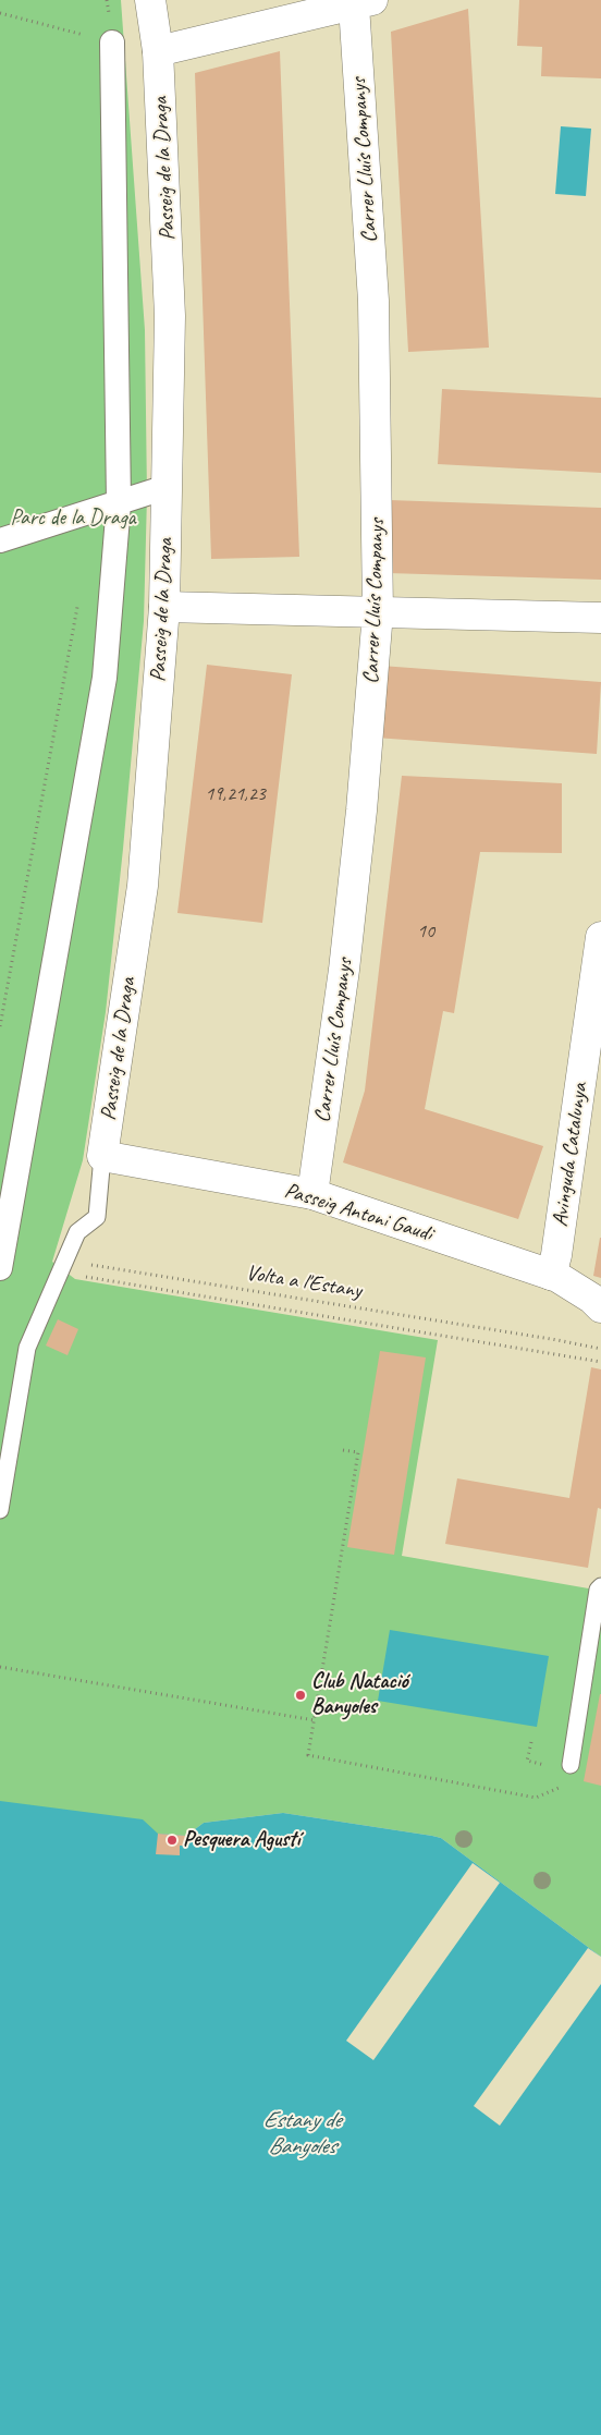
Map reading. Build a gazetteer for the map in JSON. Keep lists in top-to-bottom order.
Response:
{
  "streets": {
    "street": [
      "Carrer Lluís Companys",
      "Passeig de la Draga",
      "Avinguda Catalunya",
      "Passeig Antoni Gaudi"
    ],
    "path": ["Volta a l'Estany"]
  },
  "crossings": [
    ["Carrer Lluís Companys", "Passeig Antoni Gaudi"],
    ["Passeig de la Draga", "Passeig Antoni Gaudi"],
    ["Passeig de la Draga", "Volta a l'Estany"],
    ["Avinguda Catalunya", "Passeig Antoni Gaudi"]
  ],
  "water": ["Estany de Banyoles"],
  "parks": ["Parc de la Draga"],
  "places": ["Club Natació Banyoles", "Pesquera Agustí"],
  "house_numbers": ["19,21,23", "10"]
}
